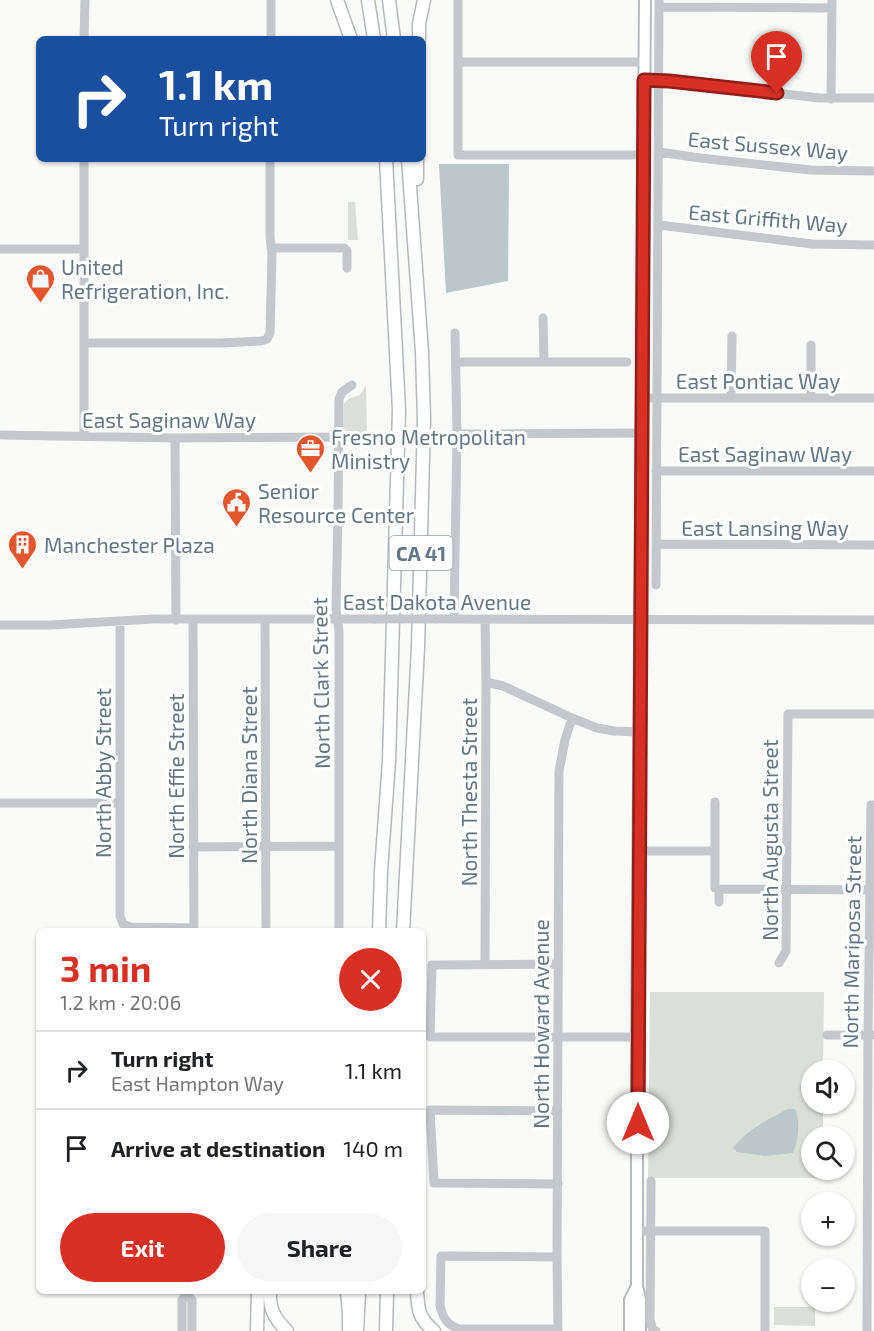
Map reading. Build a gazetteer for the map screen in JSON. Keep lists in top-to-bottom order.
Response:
{
  "streets": {
    "highway": ["CA 41"],
    "street": [
      "East Sussex Way",
      "East Griffith Way",
      "East Pontiac Way",
      "East Saginaw Way",
      "East Lansing Way",
      "East Dakota Avenue",
      "North Clark Street",
      "North Abby Street",
      "North Diana Street",
      "North Effie Street",
      "North Thesta Street",
      "North Augusta Street",
      "North Mariposa Street",
      "North Howard Avenue"
    ]
  },
  "crossings": [
    ["East Saginaw Way", "North Clark Street"],
    ["East Dakota Avenue", "North Clark Street"],
    ["East Dakota Avenue", "North Abby Street"],
    ["East Dakota Avenue", "North Diana Street"],
    ["East Dakota Avenue", "North Effie Street"],
    ["East Dakota Avenue", "North Thesta Street"]
  ],
  "places": {
    "shop": ["United Refrigeration, Inc."],
    "office": ["Fresno Metropolitan Ministry"],
    "public building": ["Senior Resource Center"],
    "building": ["Manchester Plaza"]
  },
  "page": {
    "turn": ["1.1 km", "Turn right"],
    "heading": ["3 min", "1.2 km · 20:06"],
    "list": [
      {
        "name": "Turn right",
        "note": "East Hampton Way",
        "value": "1.1 km"
      },
      {
        "name": "Arrive at destination",
        "value": "140 m"
      }
    ],
    "map_buttons": ["+", "−"],
    "buttons": ["Exit", "Share"]
  }
}
